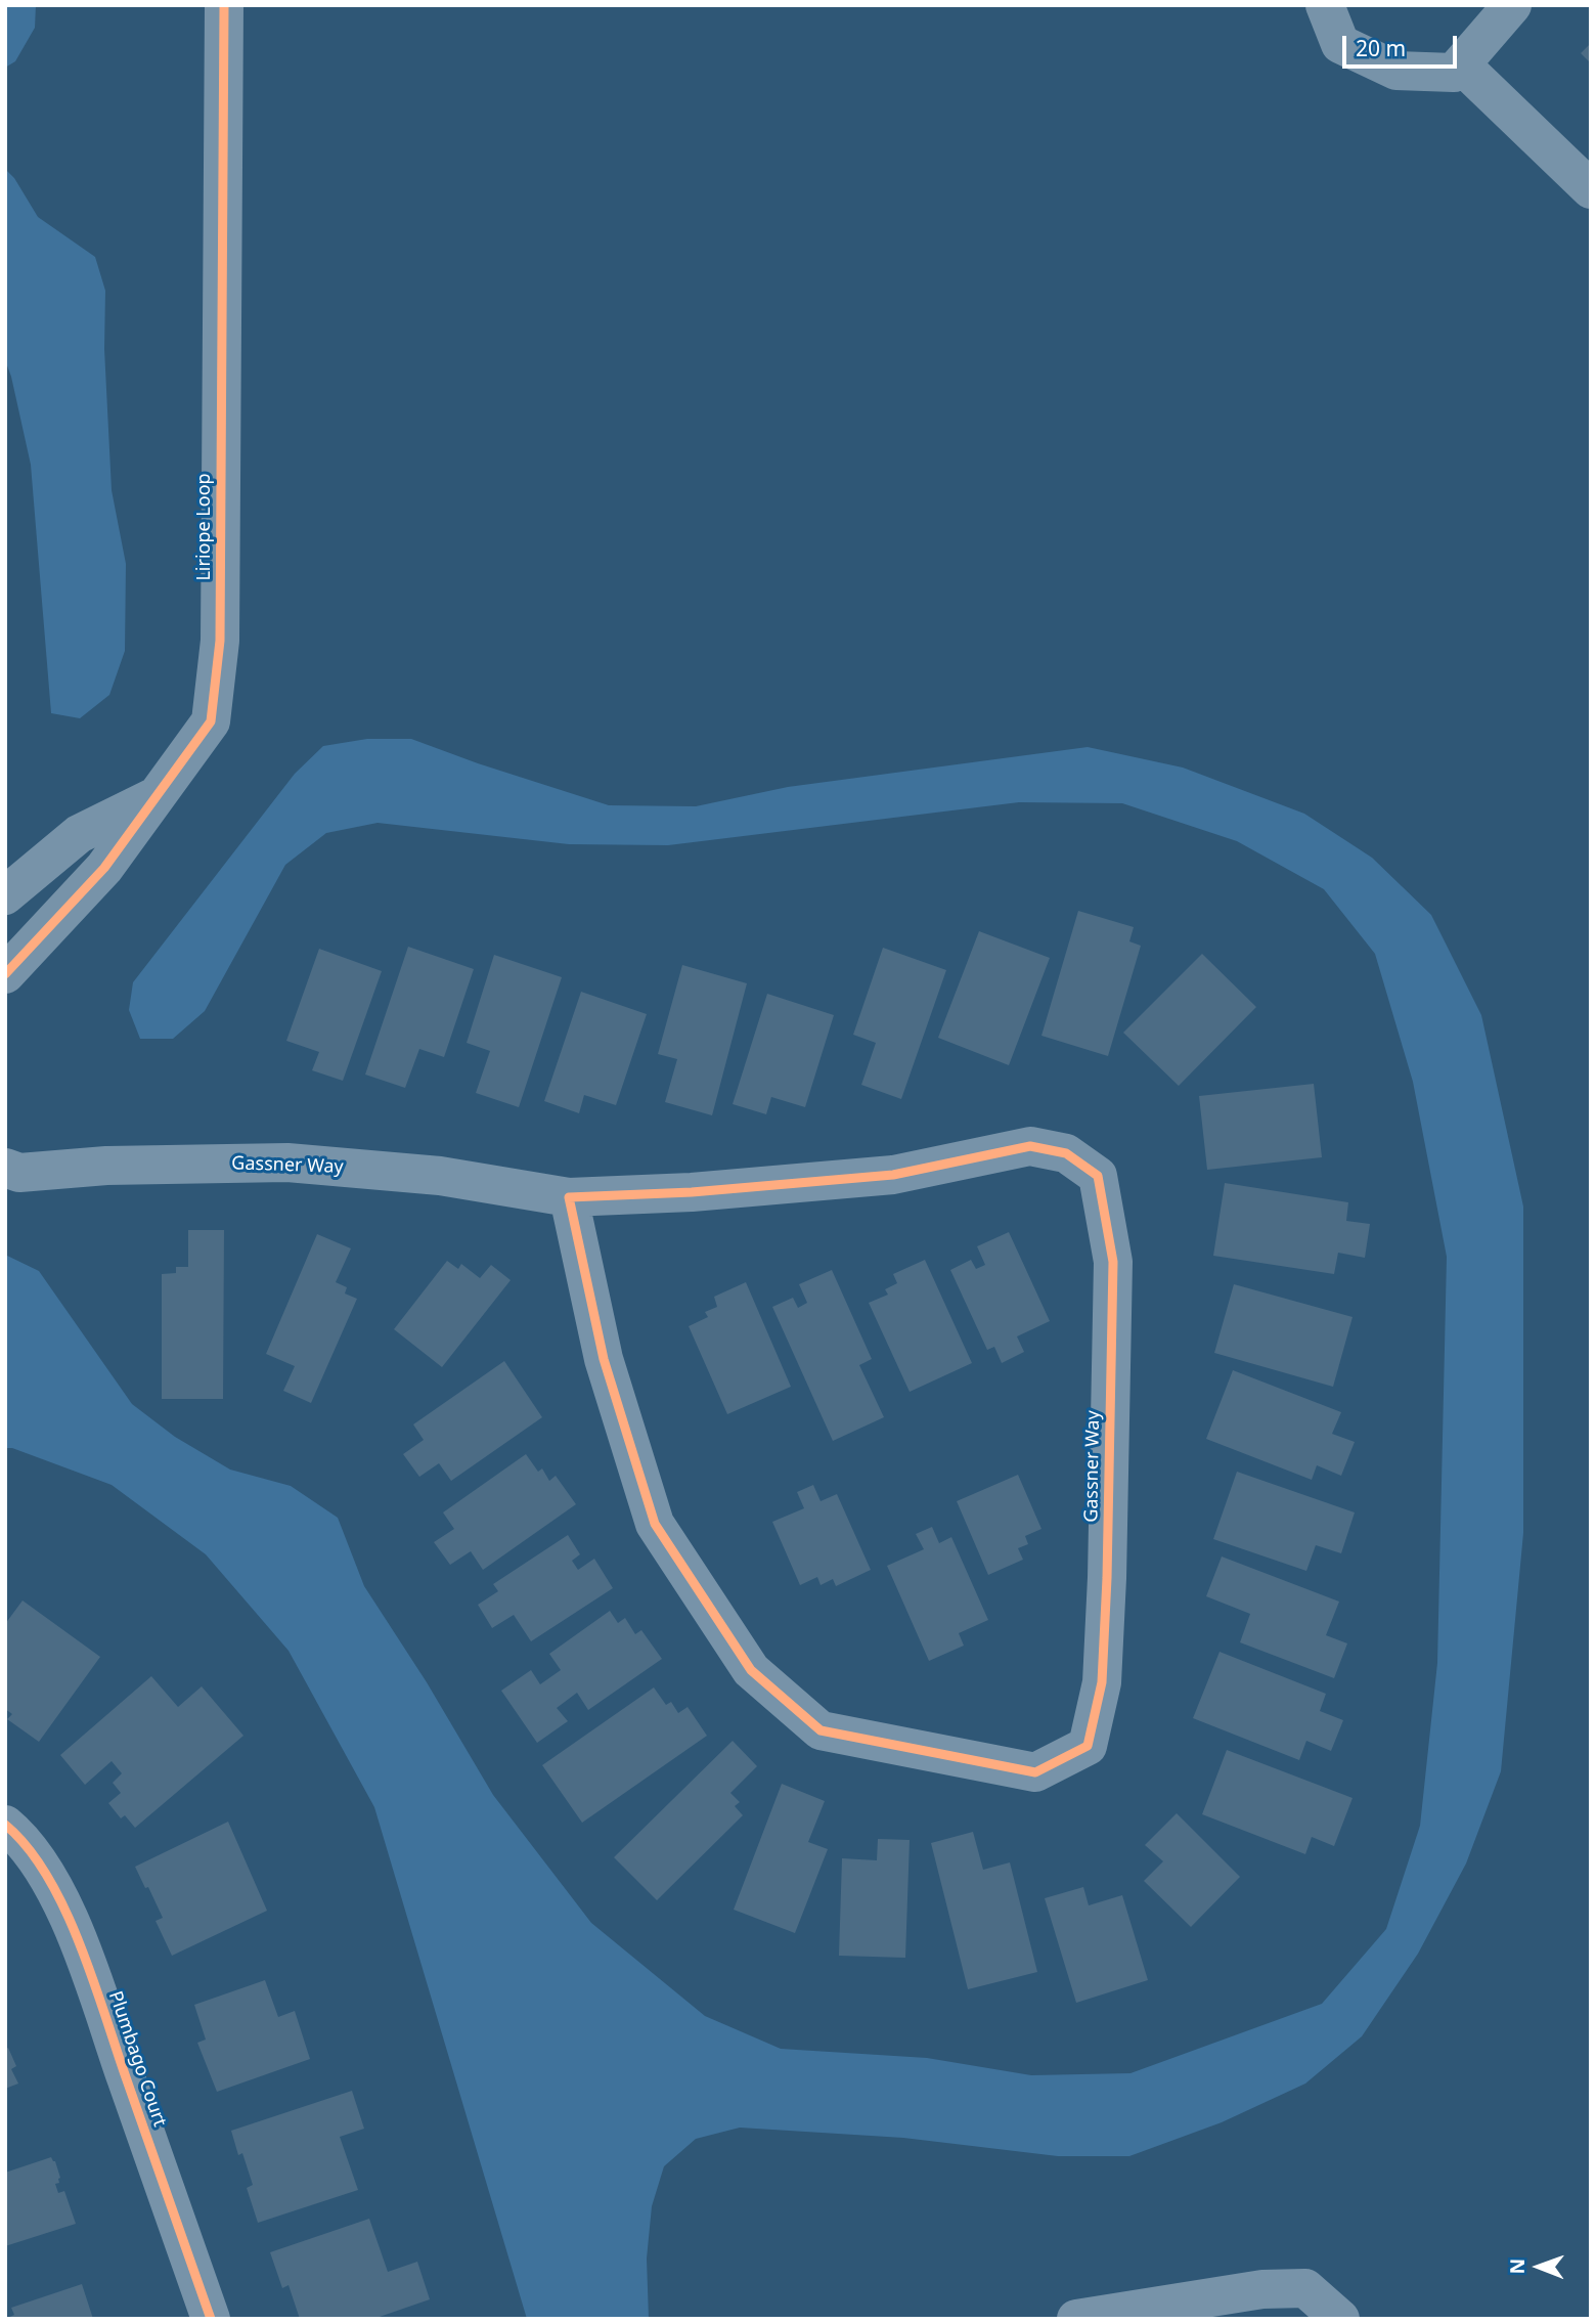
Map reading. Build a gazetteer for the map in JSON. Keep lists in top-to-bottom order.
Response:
{
  "streets": {
    "street": ["Liriope Loop", "Gassner Way", "Plumbago Court"]
  },
  "scale_bar": "20 m",
  "north": "left"
}
